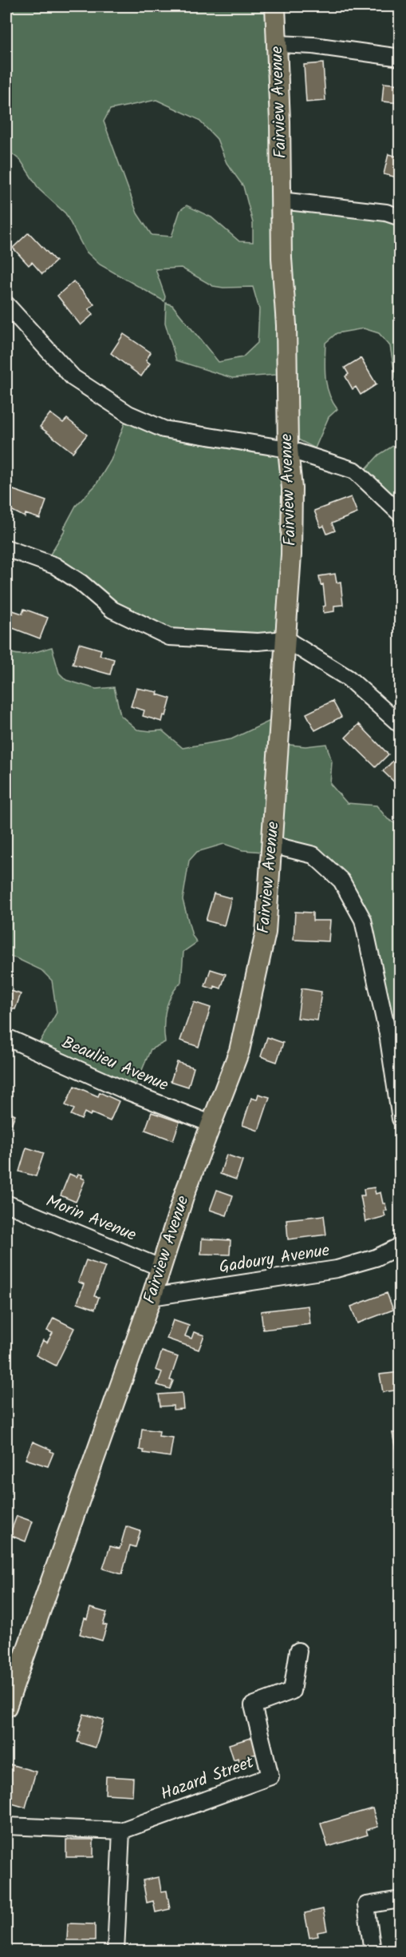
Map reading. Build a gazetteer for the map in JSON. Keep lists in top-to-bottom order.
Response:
{
  "streets": {
    "main road": ["Fairview Avenue"],
    "street": [
      "Beaulieu Avenue",
      "Morin Avenue",
      "Gadoury Avenue",
      "Hazard Street"
    ]
  },
  "crossings": [
    ["Fairview Avenue", "Beaulieu Avenue"],
    ["Fairview Avenue", "Morin Avenue"],
    ["Fairview Avenue", "Gadoury Avenue"]
  ]
}
